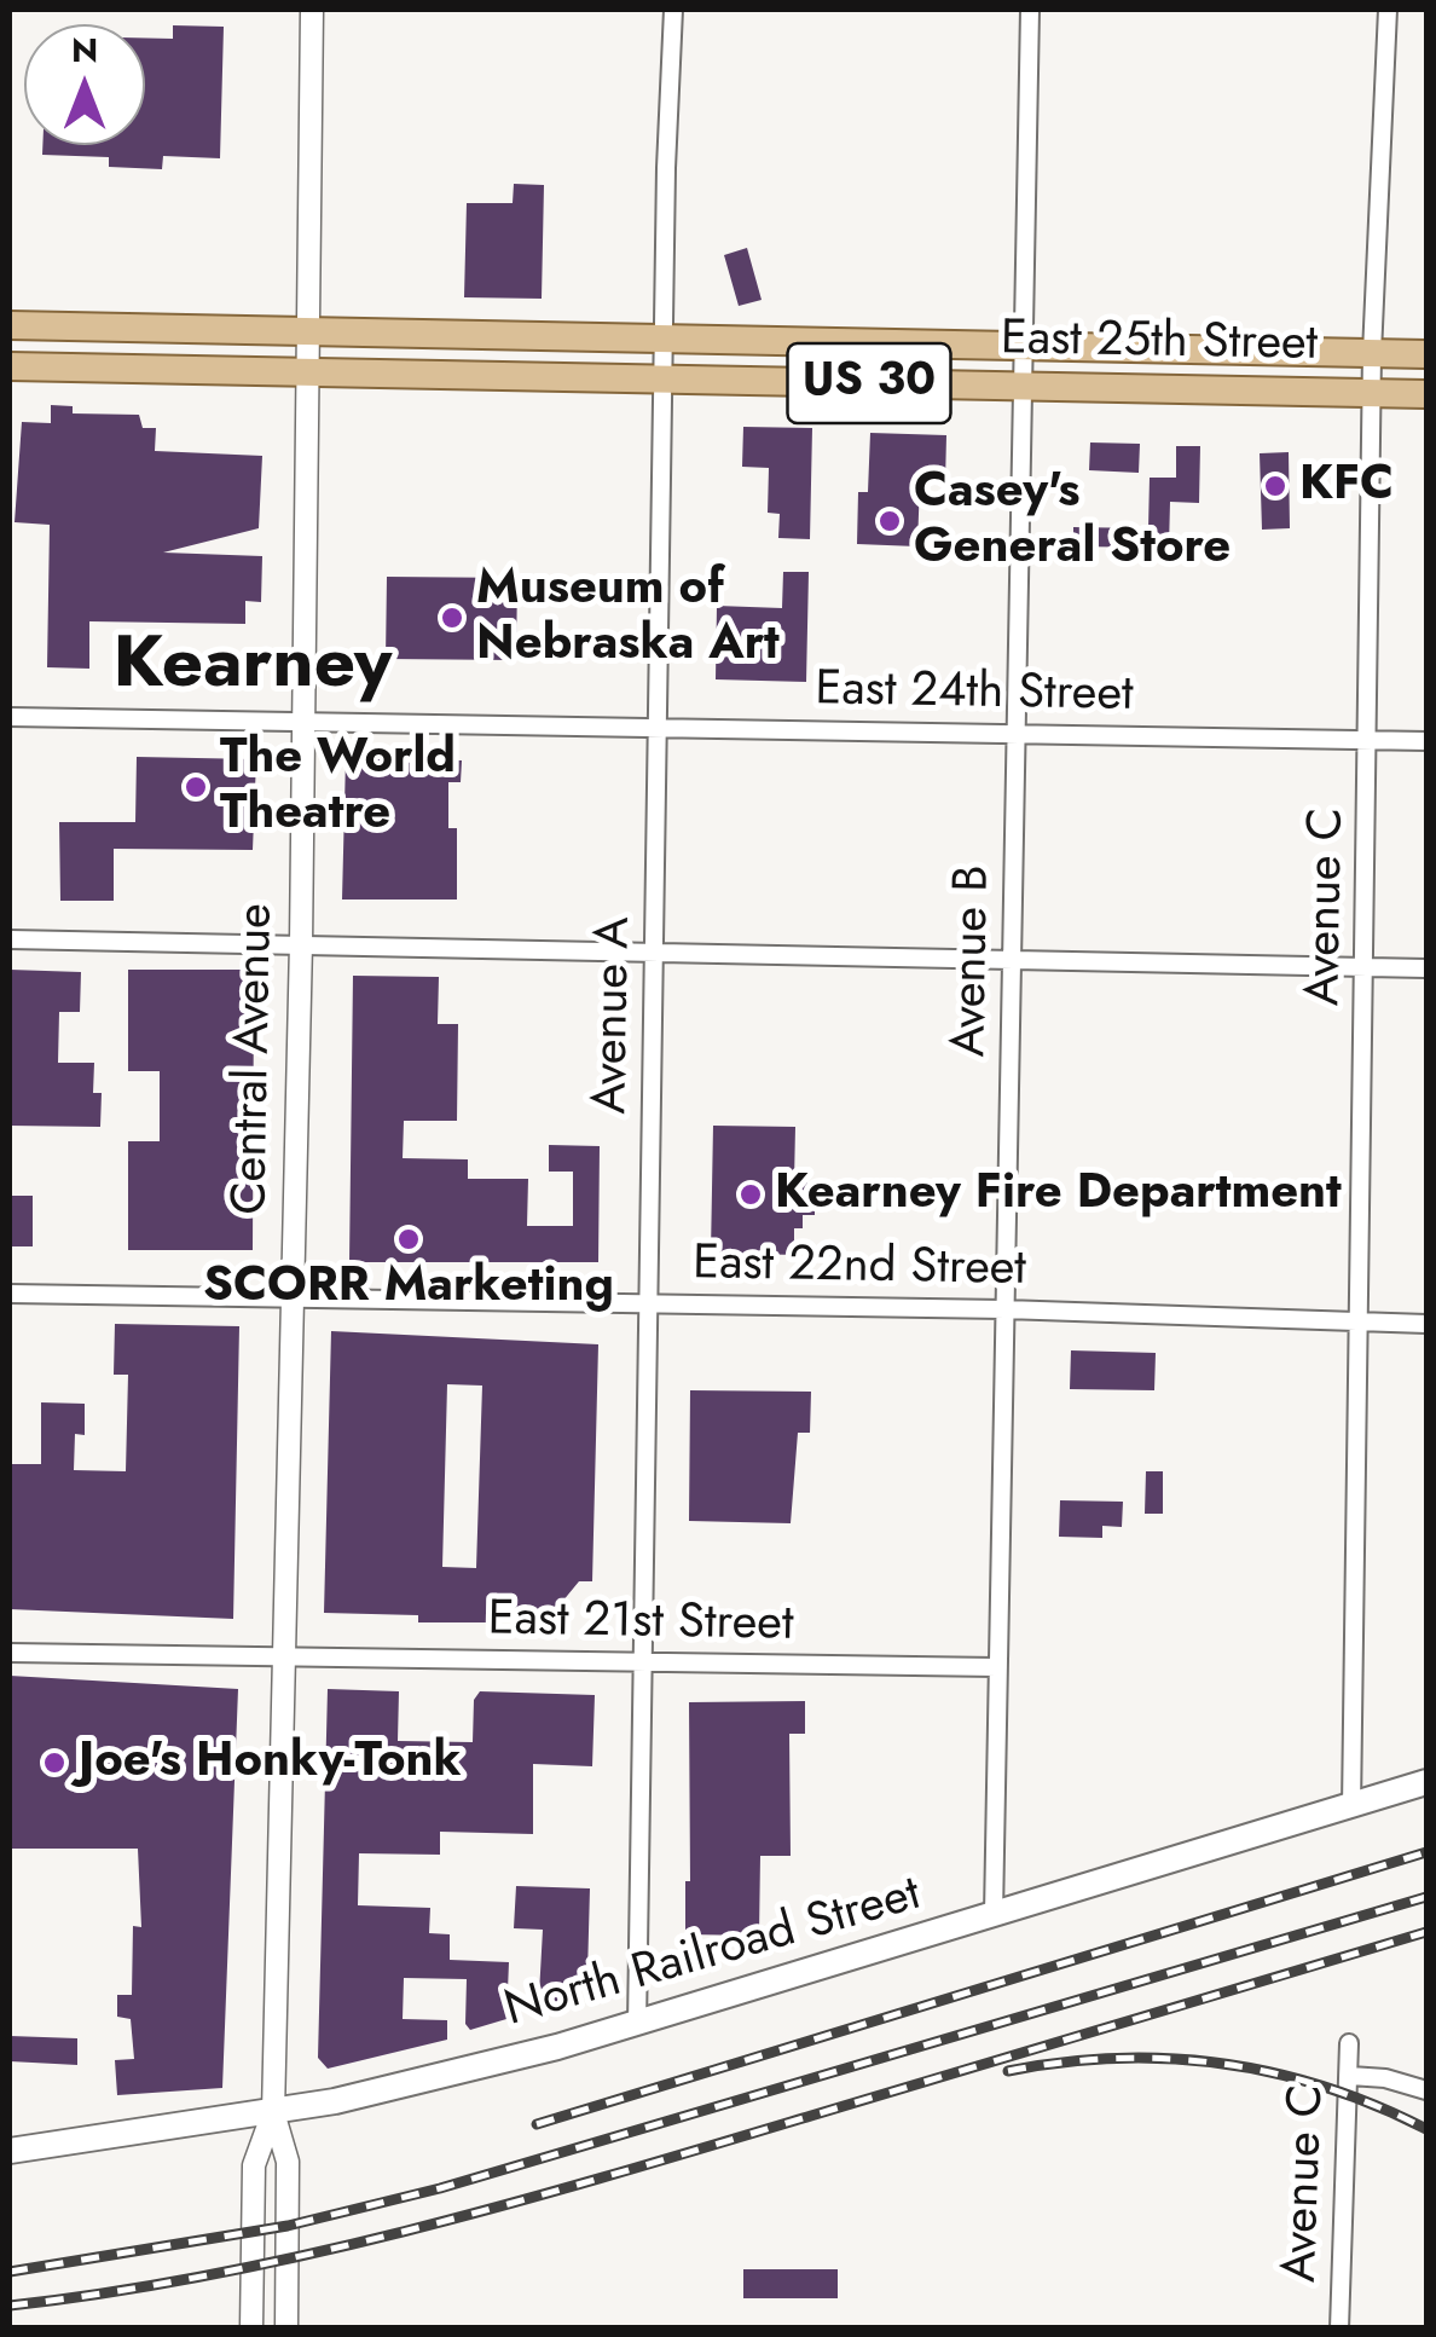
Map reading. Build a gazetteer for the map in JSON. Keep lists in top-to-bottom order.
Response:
{
  "streets": {
    "main road": ["East 25th Street", "US 30", "North Railroad Street"],
    "street": [
      "East 24th Street",
      "Avenue C",
      "Avenue B",
      "Avenue A",
      "Central Avenue",
      "East 22nd Street",
      "East 21st Street"
    ]
  },
  "crossings": [
    ["East 25th Street", "US 30"],
    ["East 25th Street", "Avenue C"],
    ["East 25th Street", "Avenue B"],
    ["East 25th Street", "Avenue A"],
    ["East 25th Street", "Central Avenue"],
    ["US 30", "Central Avenue"],
    ["East 24th Street", "Avenue C"],
    ["East 24th Street", "Avenue B"],
    ["East 24th Street", "Avenue A"],
    ["East 24th Street", "Central Avenue"],
    ["Avenue C", "East 22nd Street"],
    ["Avenue C", "North Railroad Street"],
    ["Avenue B", "East 22nd Street"],
    ["Avenue B", "East 21st Street"],
    ["Avenue B", "North Railroad Street"],
    ["Avenue A", "East 22nd Street"],
    ["Avenue A", "East 21st Street"],
    ["Avenue A", "North Railroad Street"],
    ["Central Avenue", "East 22nd Street"],
    ["Central Avenue", "East 21st Street"],
    ["Central Avenue", "North Railroad Street"]
  ],
  "districts": ["Kearney"],
  "places": [
    "KFC",
    "Casey's General Store",
    "Museum of Nebraska Art",
    "The World Theatre",
    "Kearney Fire Department",
    "SCORR Marketing",
    "Joe's Honky-Tonk"
  ],
  "north": "top"
}
